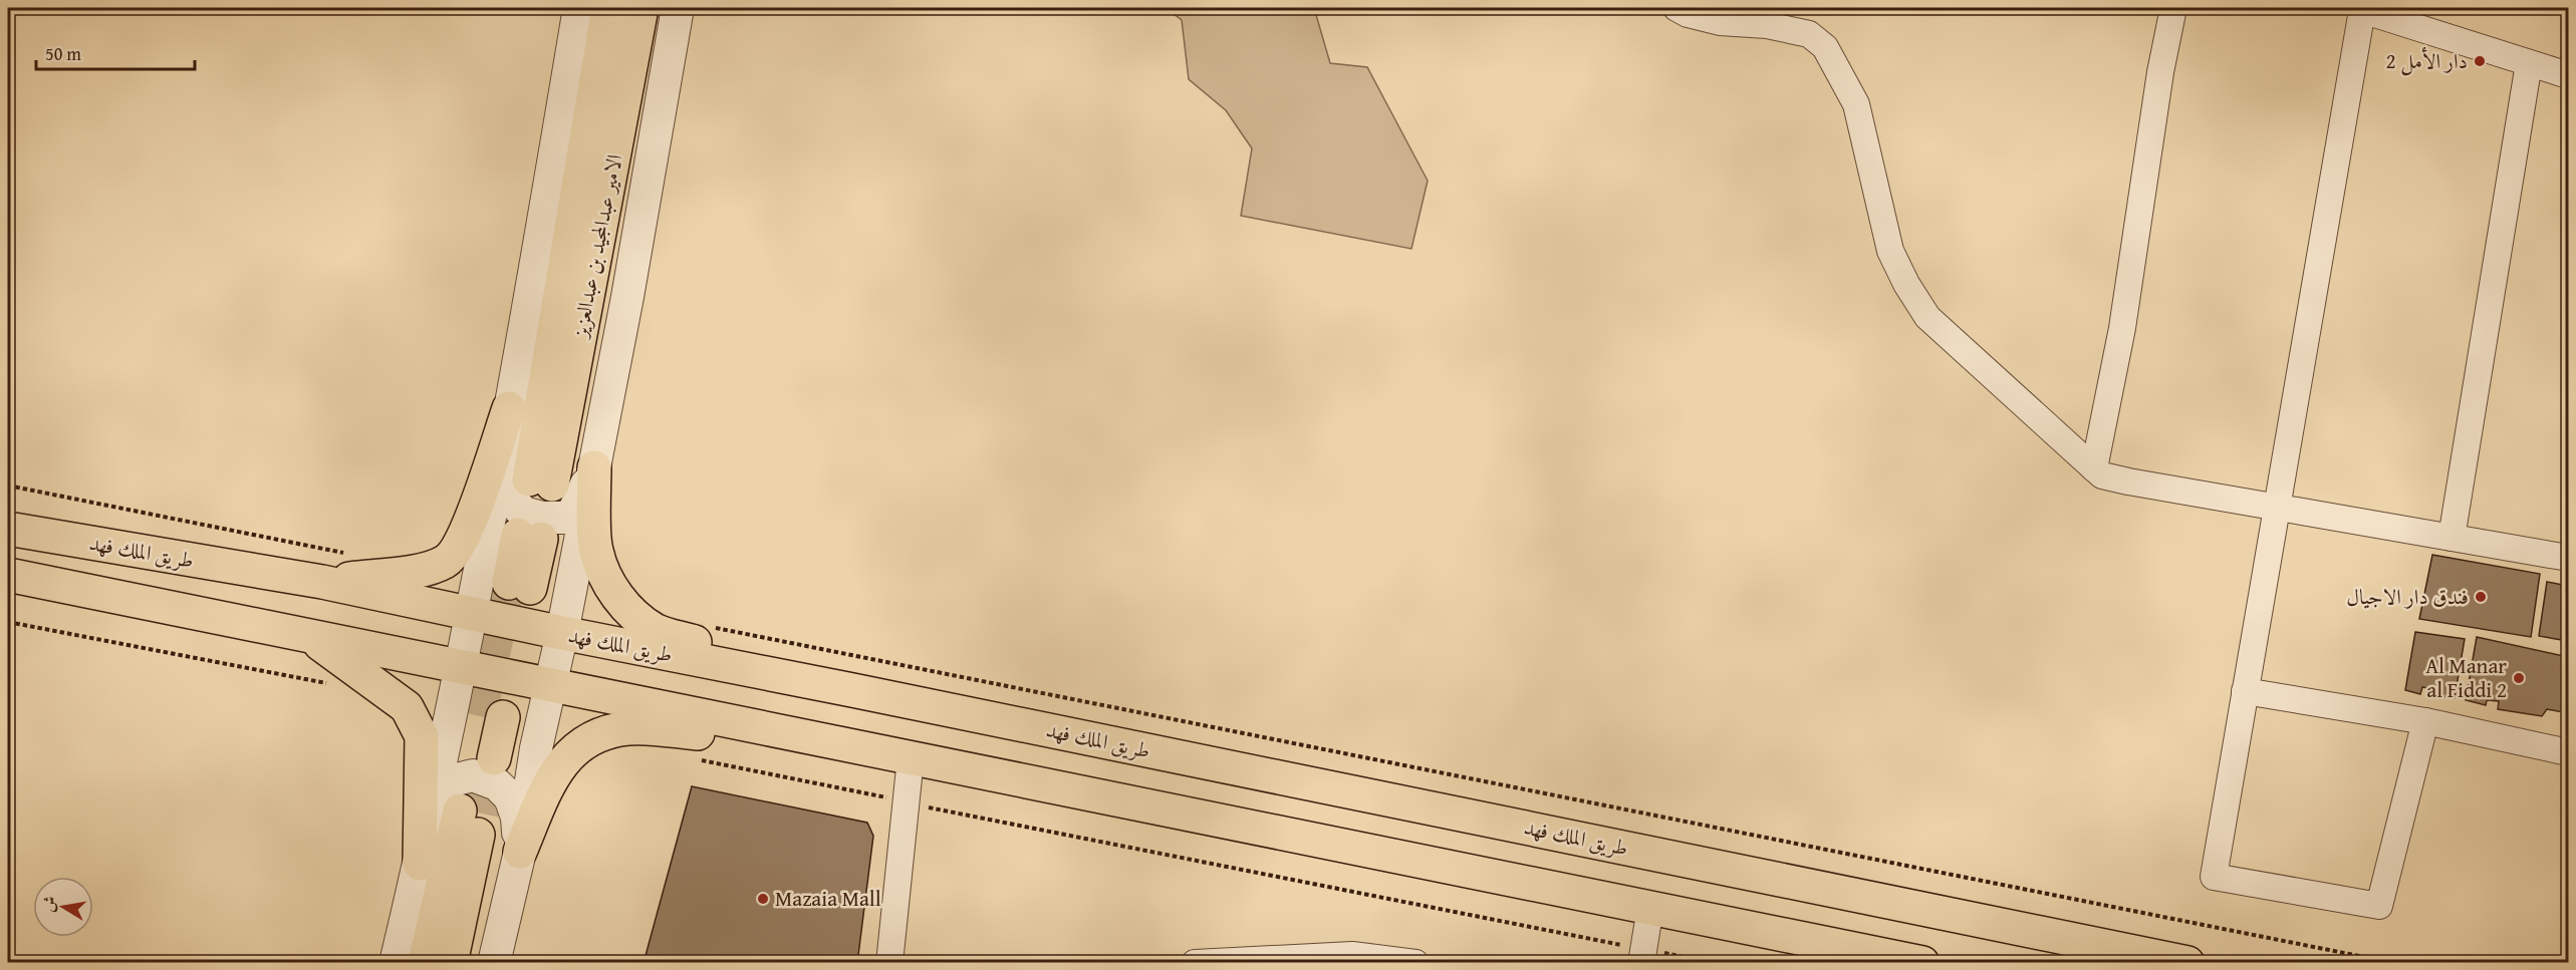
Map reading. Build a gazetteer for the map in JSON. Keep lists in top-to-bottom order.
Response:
{
  "streets": {
    "main road": ["الامير عبدالمجيد بن عبدالعزيز", "طريق الملك فهد"]
  },
  "places": [
    "دار الأمل 2",
    "فندق دار الاجيال",
    "Al Manar al Fiddi 2",
    "Mazaia Mall"
  ],
  "scale_bar": "50 m",
  "north": "left"
}
